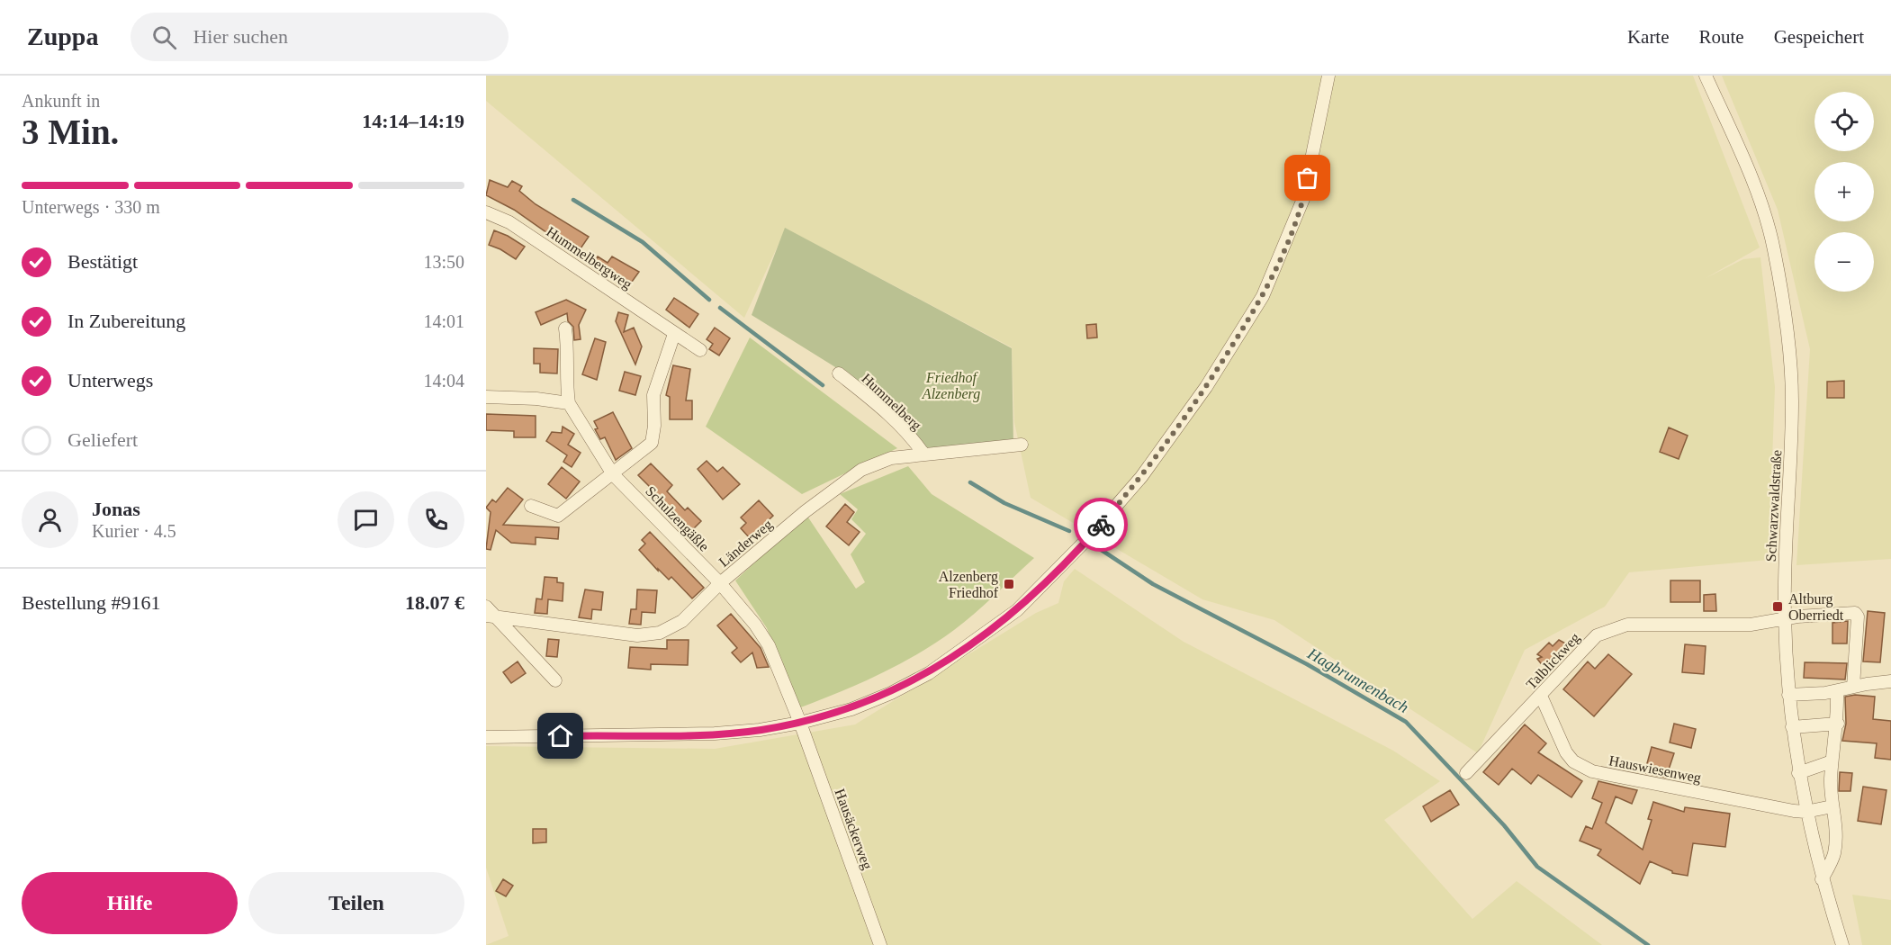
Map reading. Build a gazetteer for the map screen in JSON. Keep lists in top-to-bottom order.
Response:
{
  "streets": {
    "street": [
      "Hummelbergweg",
      "Hummelberg",
      "Schwarzwaldstraße",
      "Schulzengäßle",
      "Länderweg",
      "Talblickweg",
      "Hauswiesenweg",
      "Hausäckerweg"
    ]
  },
  "crossings": [
    ["Hummelberg", "Länderweg"],
    ["Schwarzwaldstraße", "Talblickweg"],
    ["Schwarzwaldstraße", "Hauswiesenweg"],
    ["Schulzengäßle", "Länderweg"],
    ["Schulzengäßle", "Hausäckerweg"],
    ["Talblickweg", "Hauswiesenweg"]
  ],
  "water": ["Hagbrunnenbach"],
  "parks": ["Friedhof Alzenberg"],
  "places": {
    "transit": ["Alzenberg Friedhof", "Altburg Oberriedt"]
  },
  "page": {
    "header": "Zuppa",
    "search": "Hier suchen",
    "nav": ["Karte", "Route", "Gespeichert"],
    "heading": ["3 Min.", "Ankunft in", "14:14–14:19"],
    "panel": [
      "Jonas",
      "Kurier · 4.5",
      "Bestellung #9161",
      "18.07 €"
    ],
    "map_buttons": ["+", "−"],
    "bar": "Unterwegs · 330 m",
    "list": [
      ["Bestätigt", "13:50"],
      ["In Zubereitung", "14:01"],
      ["Unterwegs", "14:04"],
      "Geliefert"
    ],
    "buttons": ["Hilfe", "Teilen"]
  }
}
